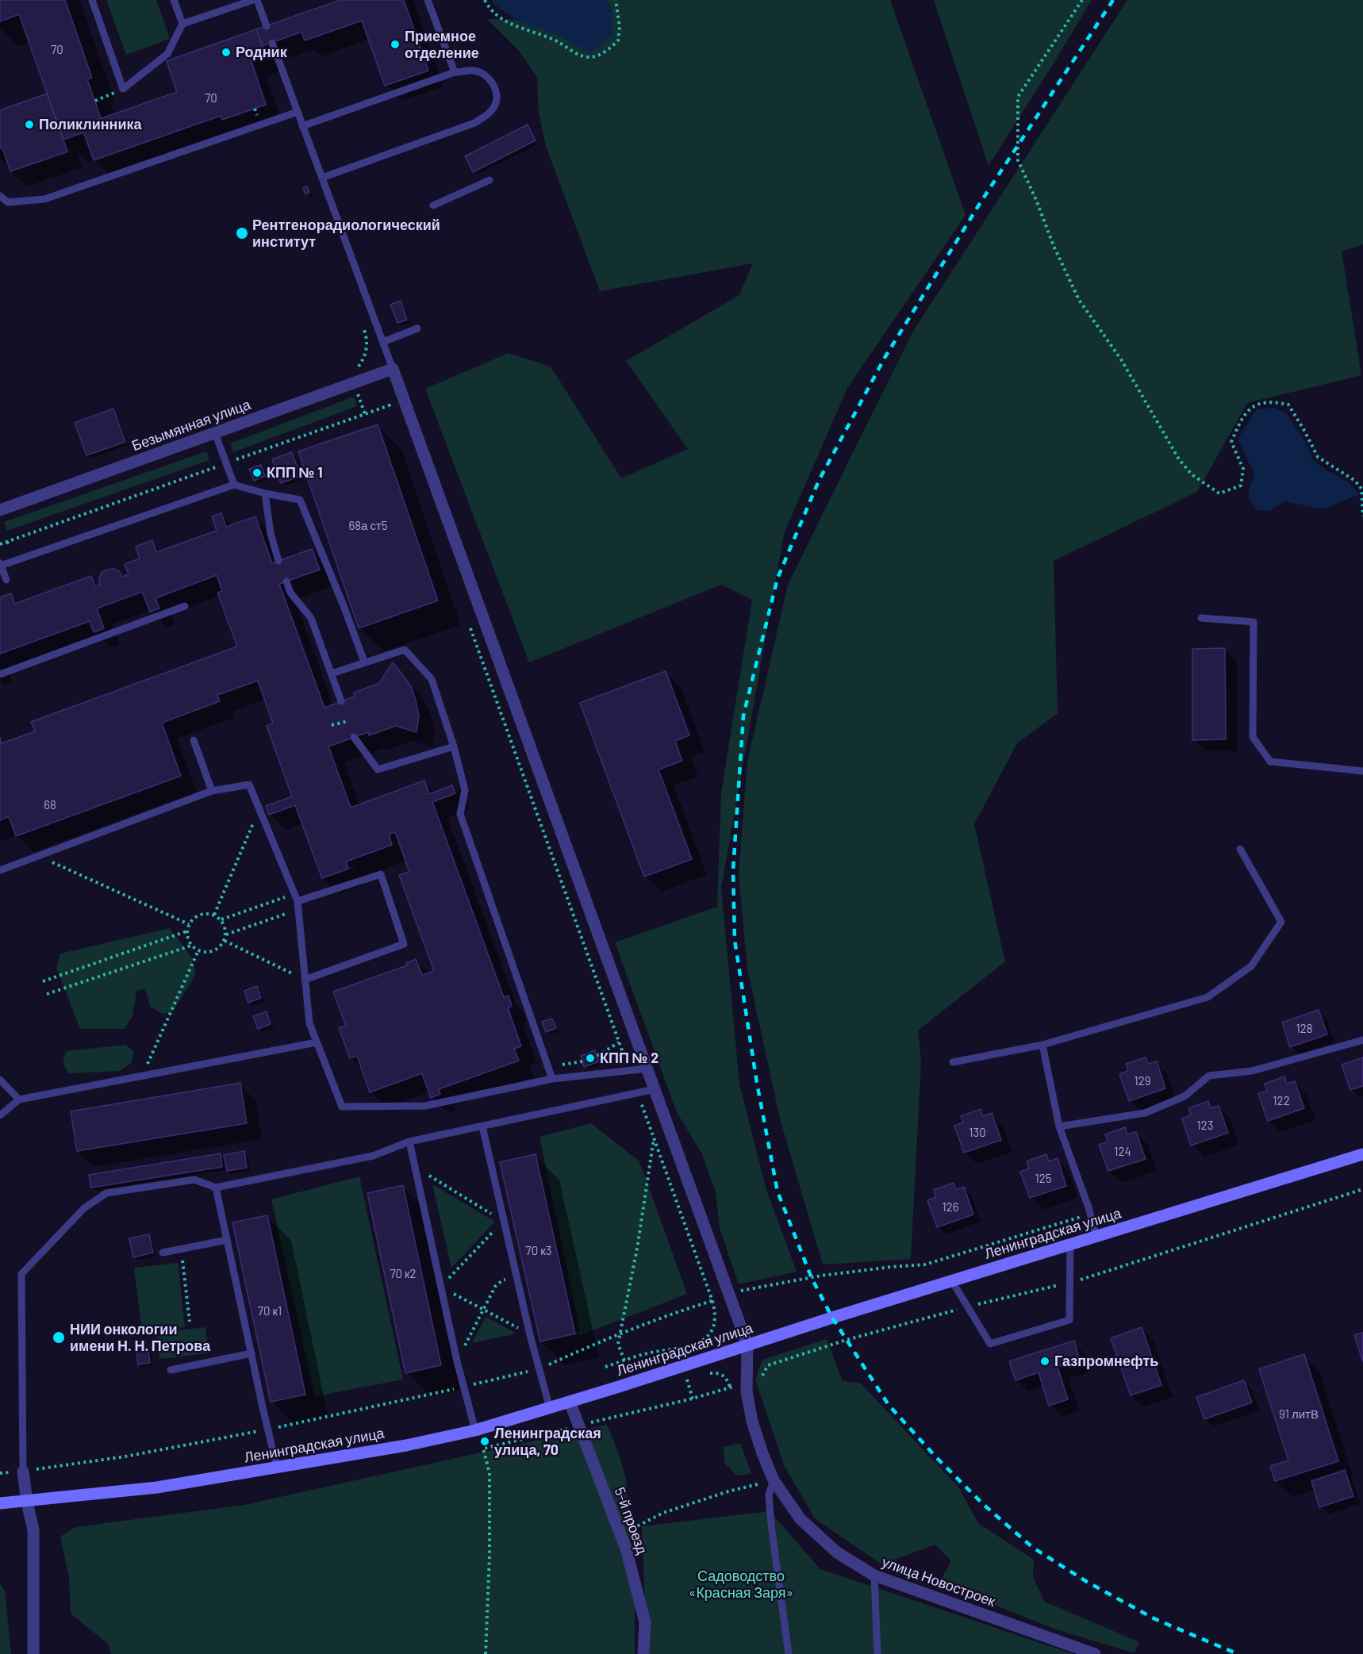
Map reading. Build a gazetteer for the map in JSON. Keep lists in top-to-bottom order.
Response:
{
  "streets": {
    "main road": ["Ленинградская улица"],
    "street": ["Безымянная улица", "5-й проезд", "улица Новостроек"]
  },
  "crossings": [
    ["Ленинградская улица", "5-й проезд"],
    ["Ленинградская улица", "улица Новостроек"]
  ],
  "parks": ["Садоводство «Красная Заря»"],
  "places": [
    "Приемное отделение",
    "Родник",
    "Поликлинника",
    "Рентгенорадиологический институт",
    "КПП № 1",
    "КПП № 2",
    "НИИ онкологии имени Н. Н. Петрова",
    "Газпромнефть",
    "Ленинградская улица, 70"
  ],
  "house_numbers": [
    "70",
    "70",
    "68а ст5",
    "68",
    "128",
    "129",
    "122",
    "123",
    "130",
    "124",
    "125",
    "126",
    "70 к3",
    "70 к2",
    "70 к1",
    "91 литВ"
  ]
}
